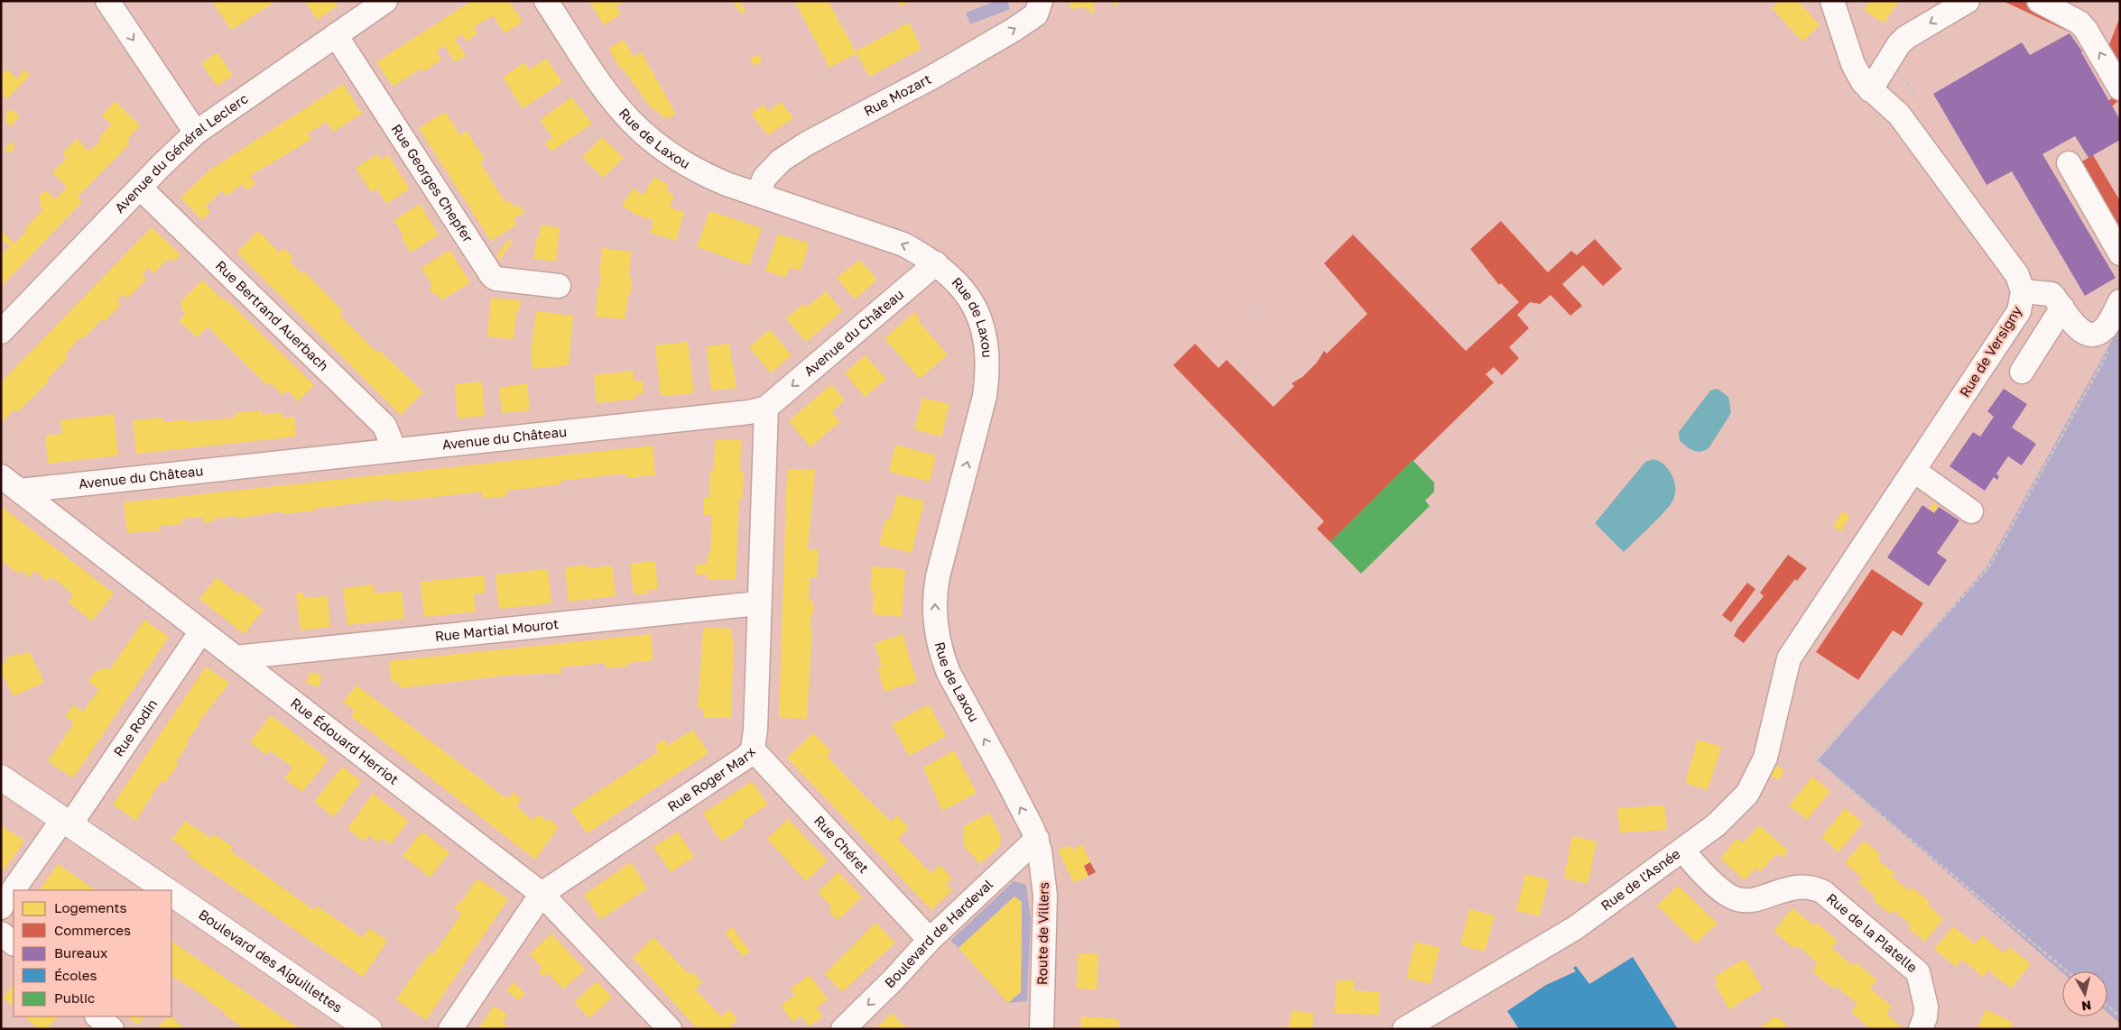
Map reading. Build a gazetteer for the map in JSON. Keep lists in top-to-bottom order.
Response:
{
  "streets": {
    "main road": ["Boulevard des Aiguillettes"],
    "street": [
      "Rue Mozart",
      "Rue de Laxou",
      "Avenue du Général Leclerc",
      "Rue Georges Chepfer",
      "Rue Bertrand Auerbach",
      "Avenue du Château",
      "Rue de Versigny",
      "Rue Martial Mourot",
      "Rue Rodin",
      "Rue Édouard Herriot",
      "Rue Roger Marx",
      "Rue Chéret",
      "Rue de l'Asnée",
      "Boulevard de Hardeval",
      "Route de Villers",
      "Rue de la Platelle"
    ]
  },
  "crossings": [
    ["Rue Mozart", "Rue de Laxou"],
    ["Rue de Laxou", "Avenue du Château"],
    ["Rue de Laxou", "Boulevard de Hardeval"],
    ["Rue de Laxou", "Route de Villers"],
    ["Avenue du Général Leclerc", "Rue Georges Chepfer"],
    ["Avenue du Général Leclerc", "Rue Bertrand Auerbach"],
    ["Rue Bertrand Auerbach", "Avenue du Château"],
    ["Avenue du Château", "Rue Édouard Herriot"],
    ["Avenue du Château", "Rue Roger Marx"],
    ["Rue de Versigny", "Rue de l'Asnée"],
    ["Rue Martial Mourot", "Rue Édouard Herriot"],
    ["Rue Martial Mourot", "Rue Roger Marx"],
    ["Rue Rodin", "Rue Édouard Herriot"],
    ["Rue Rodin", "Boulevard des Aiguillettes"],
    ["Rue Édouard Herriot", "Rue Roger Marx"],
    ["Rue Roger Marx", "Rue Chéret"],
    ["Rue Chéret", "Boulevard de Hardeval"],
    ["Rue de l'Asnée", "Rue de la Platelle"],
    ["Boulevard de Hardeval", "Route de Villers"]
  ],
  "one_way": ["Rue Mozart", "Rue de Laxou", "Boulevard de Hardeval"],
  "legend": [
    "Logements",
    "Commerces",
    "Bureaux",
    "Écoles",
    "Public"
  ],
  "north": "bottom"
}
